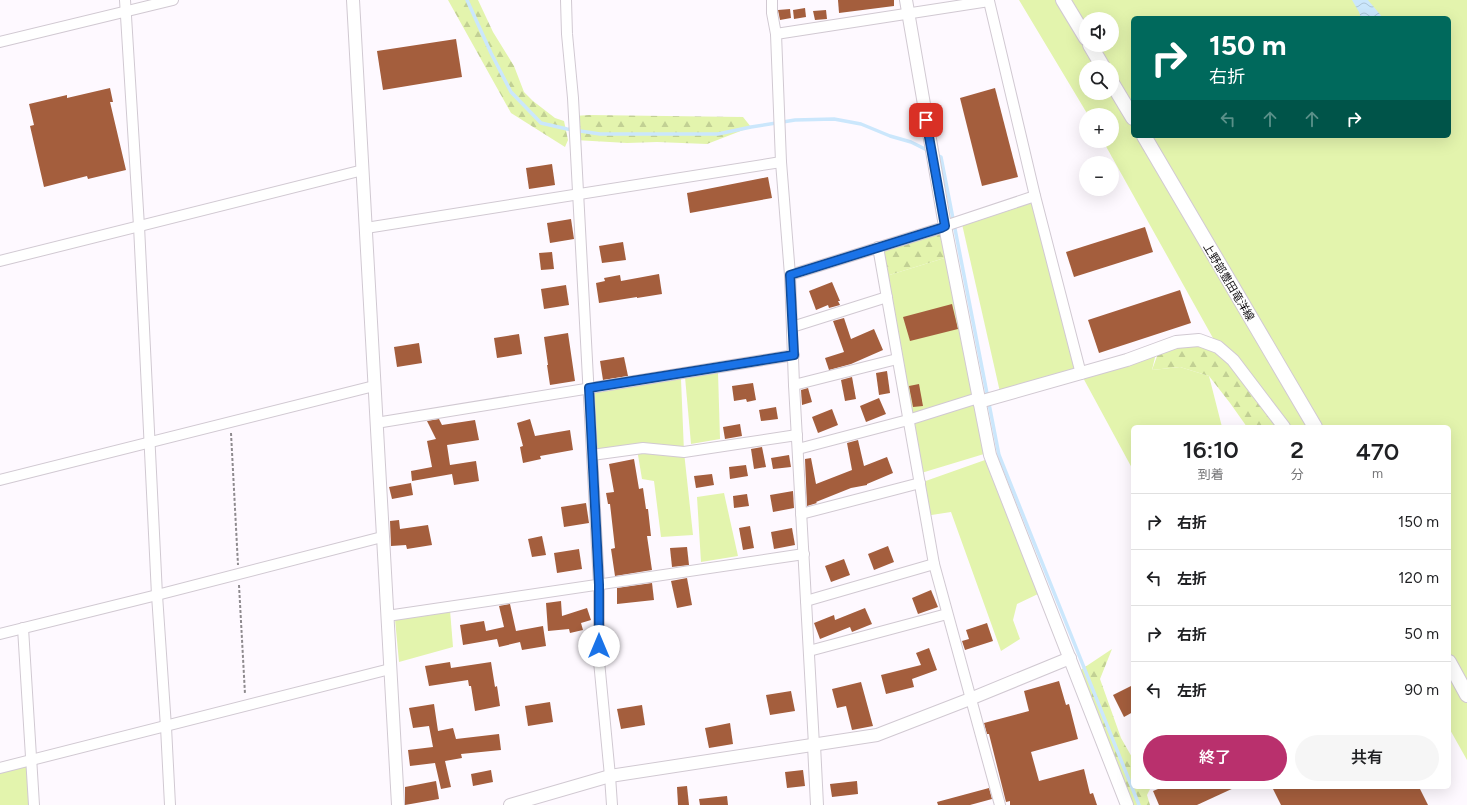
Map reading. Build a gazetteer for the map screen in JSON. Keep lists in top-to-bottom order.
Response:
{
  "streets": {
    "main road": ["上野部豊田竜洋線"]
  },
  "page": {
    "map_buttons": ["+", "−"],
    "turn": ["150 m", "右折"],
    "eta": [
      "16:10",
      "到着",
      "2",
      "分",
      "470",
      "m"
    ],
    "list": [
      {
        "name": "右折",
        "value": "150 m"
      },
      {
        "name": "左折",
        "value": "120 m"
      },
      {
        "name": "右折",
        "value": "50 m"
      },
      {
        "name": "左折",
        "value": "90 m"
      }
    ],
    "buttons": ["終了", "共有"]
  }
}
